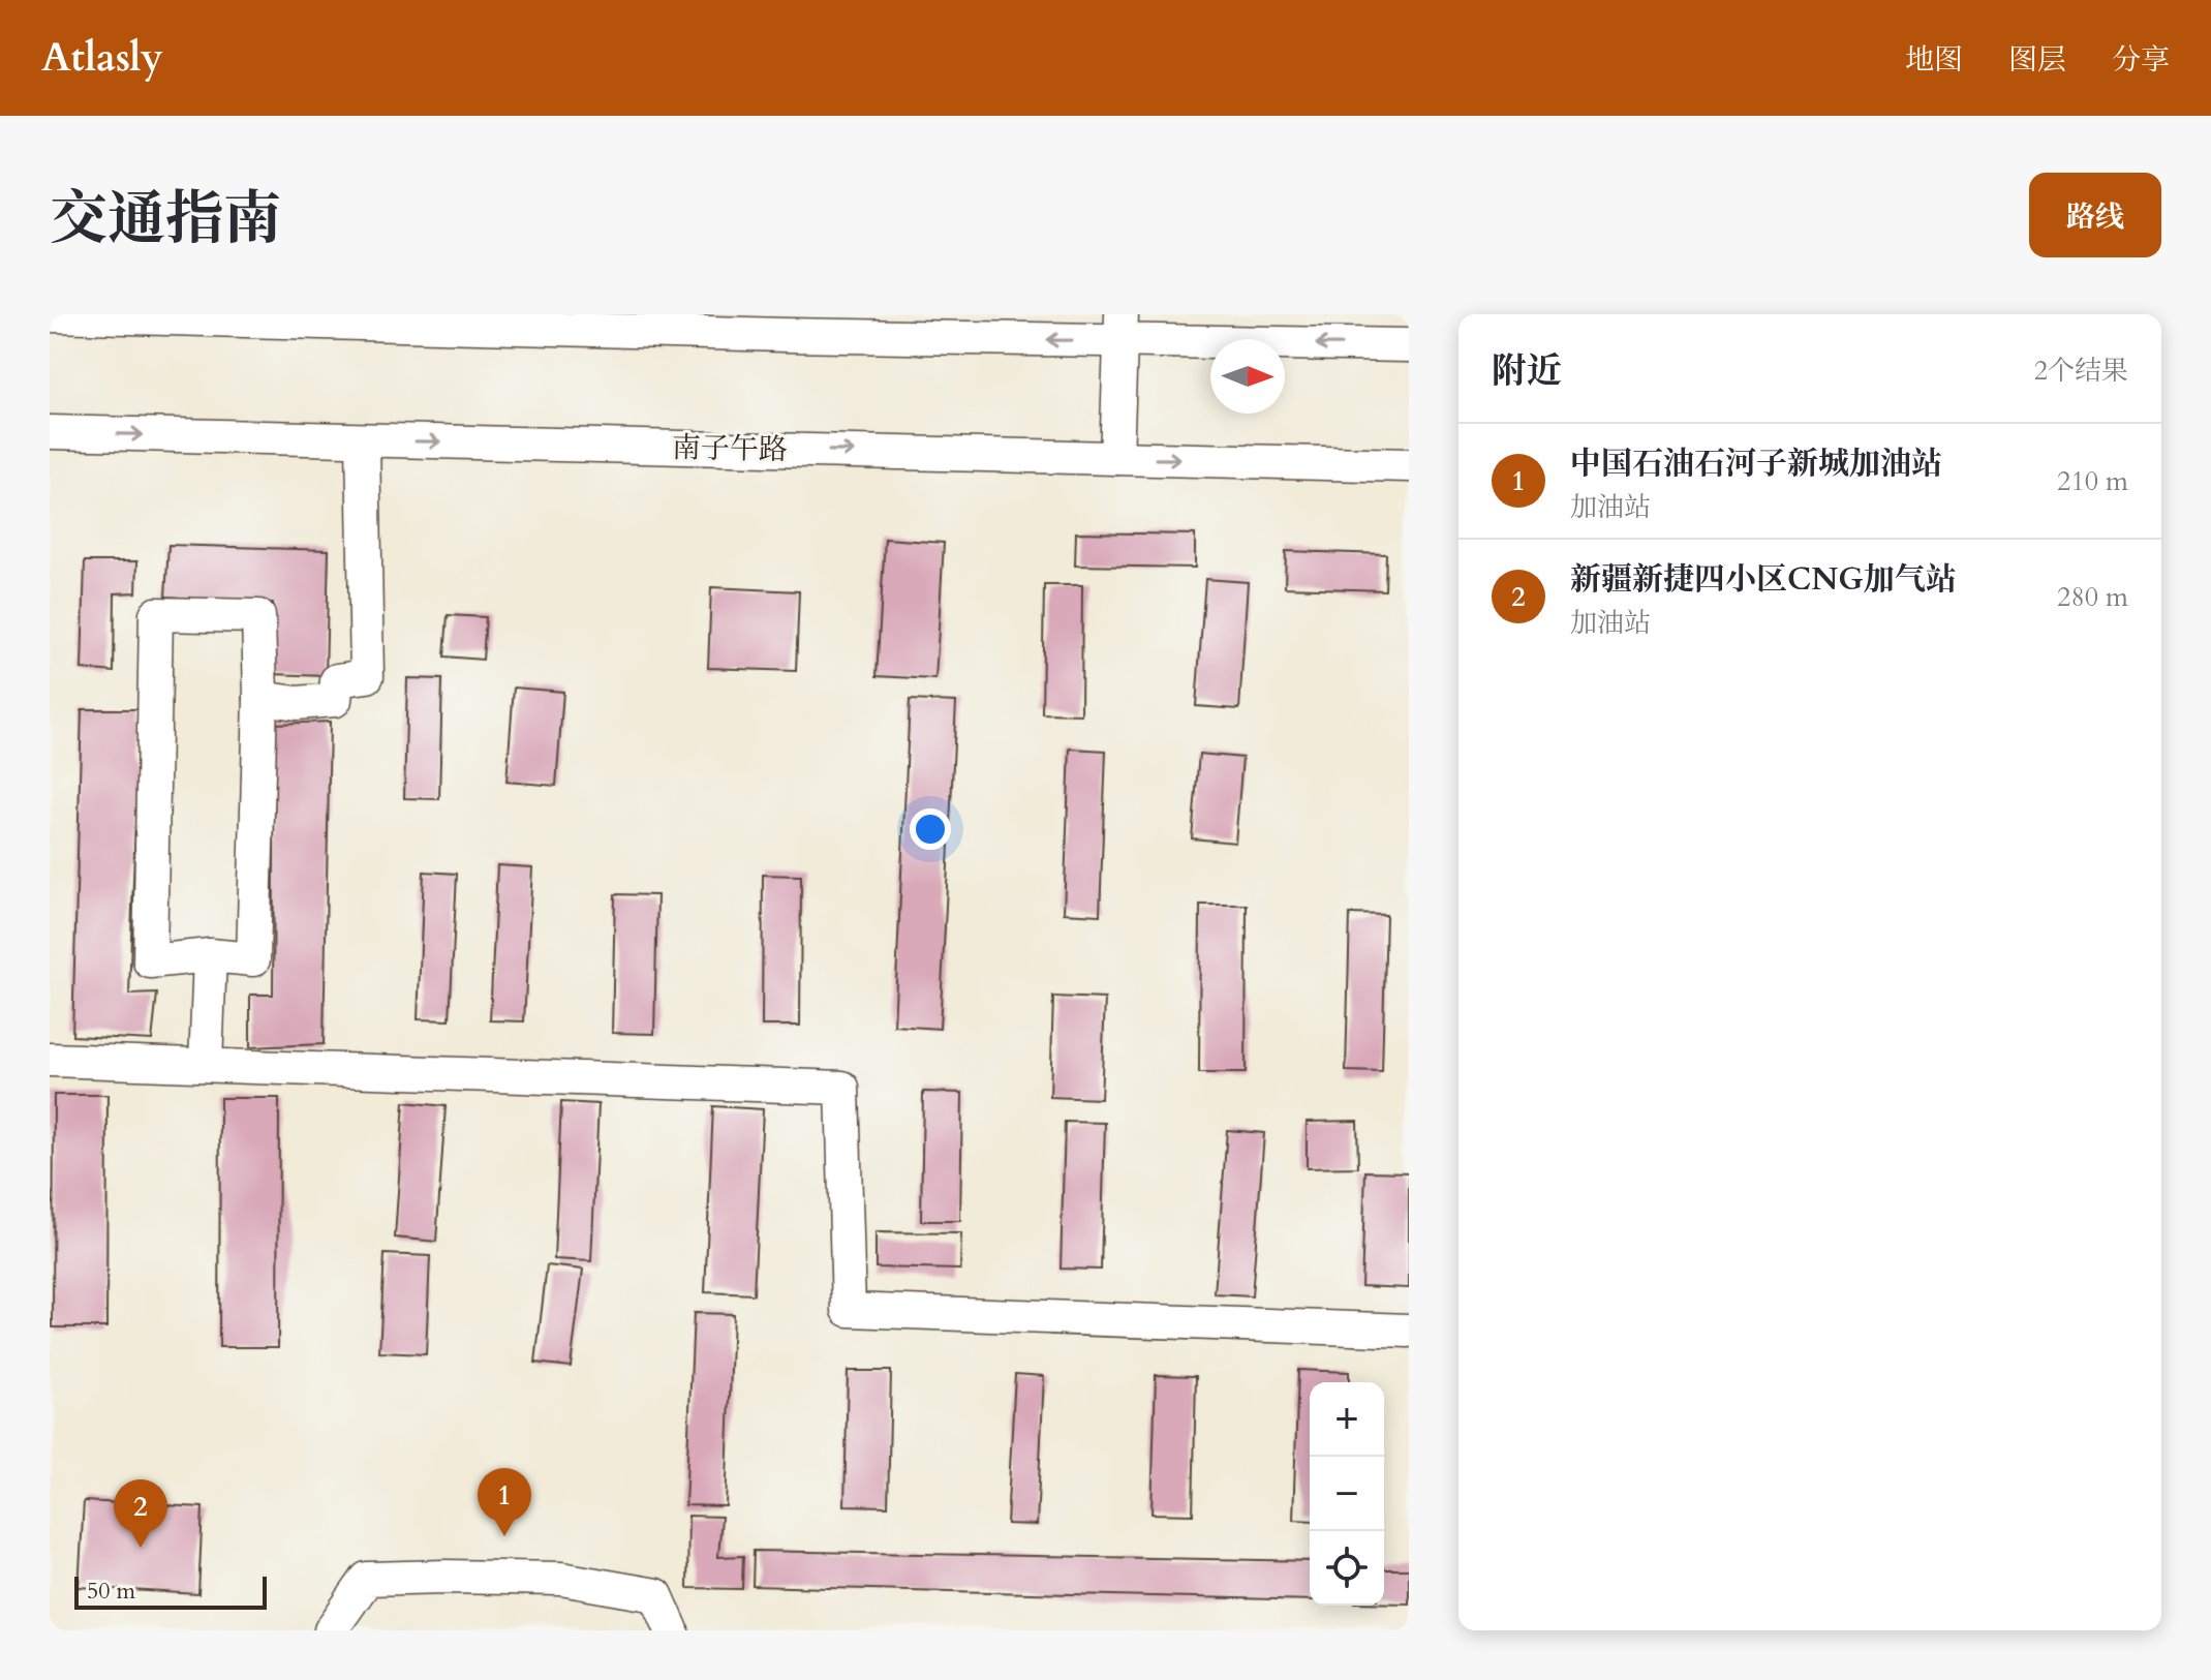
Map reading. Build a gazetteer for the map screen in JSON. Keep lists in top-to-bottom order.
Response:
{
  "streets": {
    "street": ["南子午路"]
  },
  "scale_bar": "50 m",
  "north": "right",
  "page": {
    "header": "Atlasly",
    "nav": ["地图", "图层", "分享"],
    "title": "交通指南",
    "buttons": "路线",
    "heading": ["附近", "2个结果"],
    "list": [
      {
        "mark": "1",
        "name": "中国石油石河子新城加油站",
        "note": "加油站",
        "value": "210 m"
      },
      {
        "mark": "2",
        "name": "新疆新捷四小区CNG加气站",
        "note": "加油站",
        "value": "280 m"
      }
    ],
    "map_buttons": ["+", "−"],
    "pins": ["1", "2"],
    "scale": "50 m"
  }
}
